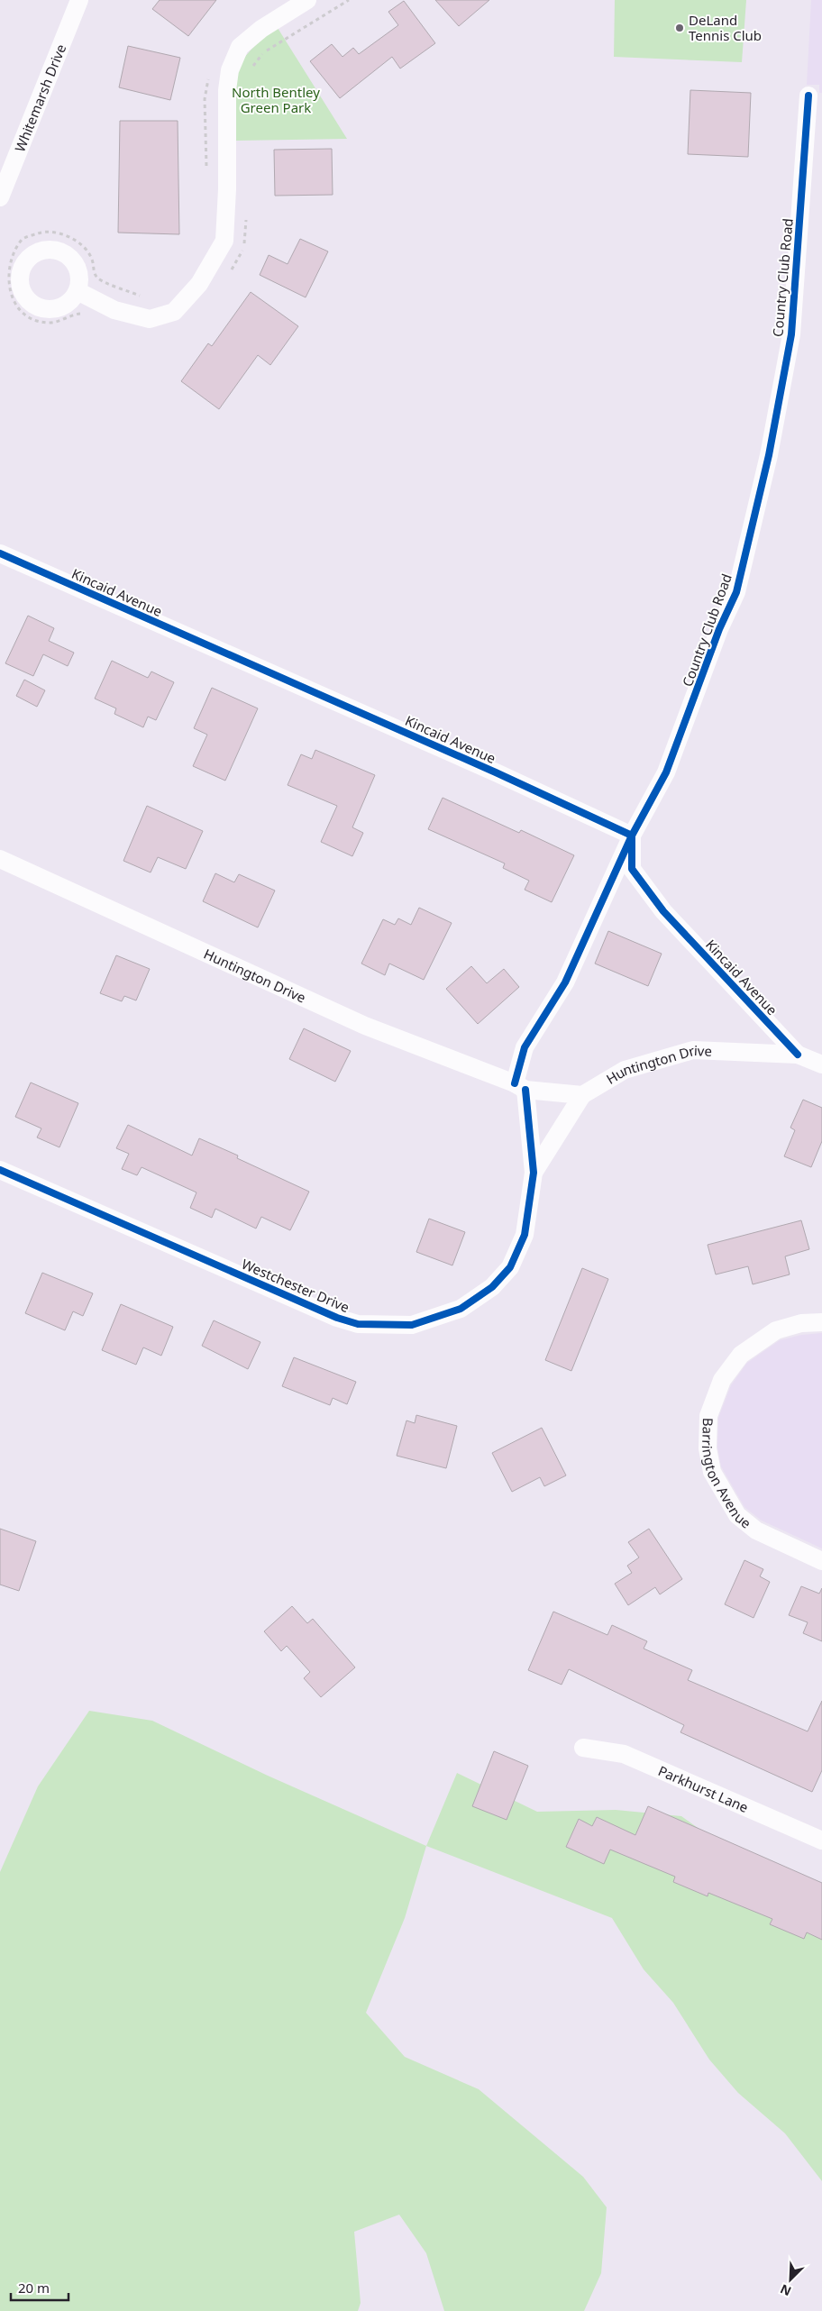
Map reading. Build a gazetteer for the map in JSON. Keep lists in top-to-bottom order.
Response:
{
  "streets": {
    "street": [
      "Whitemarsh Drive",
      "Country Club Road",
      "Kincaid Avenue",
      "Huntington Drive",
      "Westchester Drive",
      "Barrington Avenue",
      "Parkhurst Lane"
    ]
  },
  "crossings": [
    ["Country Club Road", "Kincaid Avenue"],
    ["Country Club Road", "Huntington Drive"],
    ["Country Club Road", "Westchester Drive"],
    ["Kincaid Avenue", "Huntington Drive"],
    ["Huntington Drive", "Westchester Drive"]
  ],
  "parks": ["North Bentley Green Park"],
  "places": ["DeLand Tennis Club"],
  "scale_bar": "20 m",
  "north": "bottom left"
}
